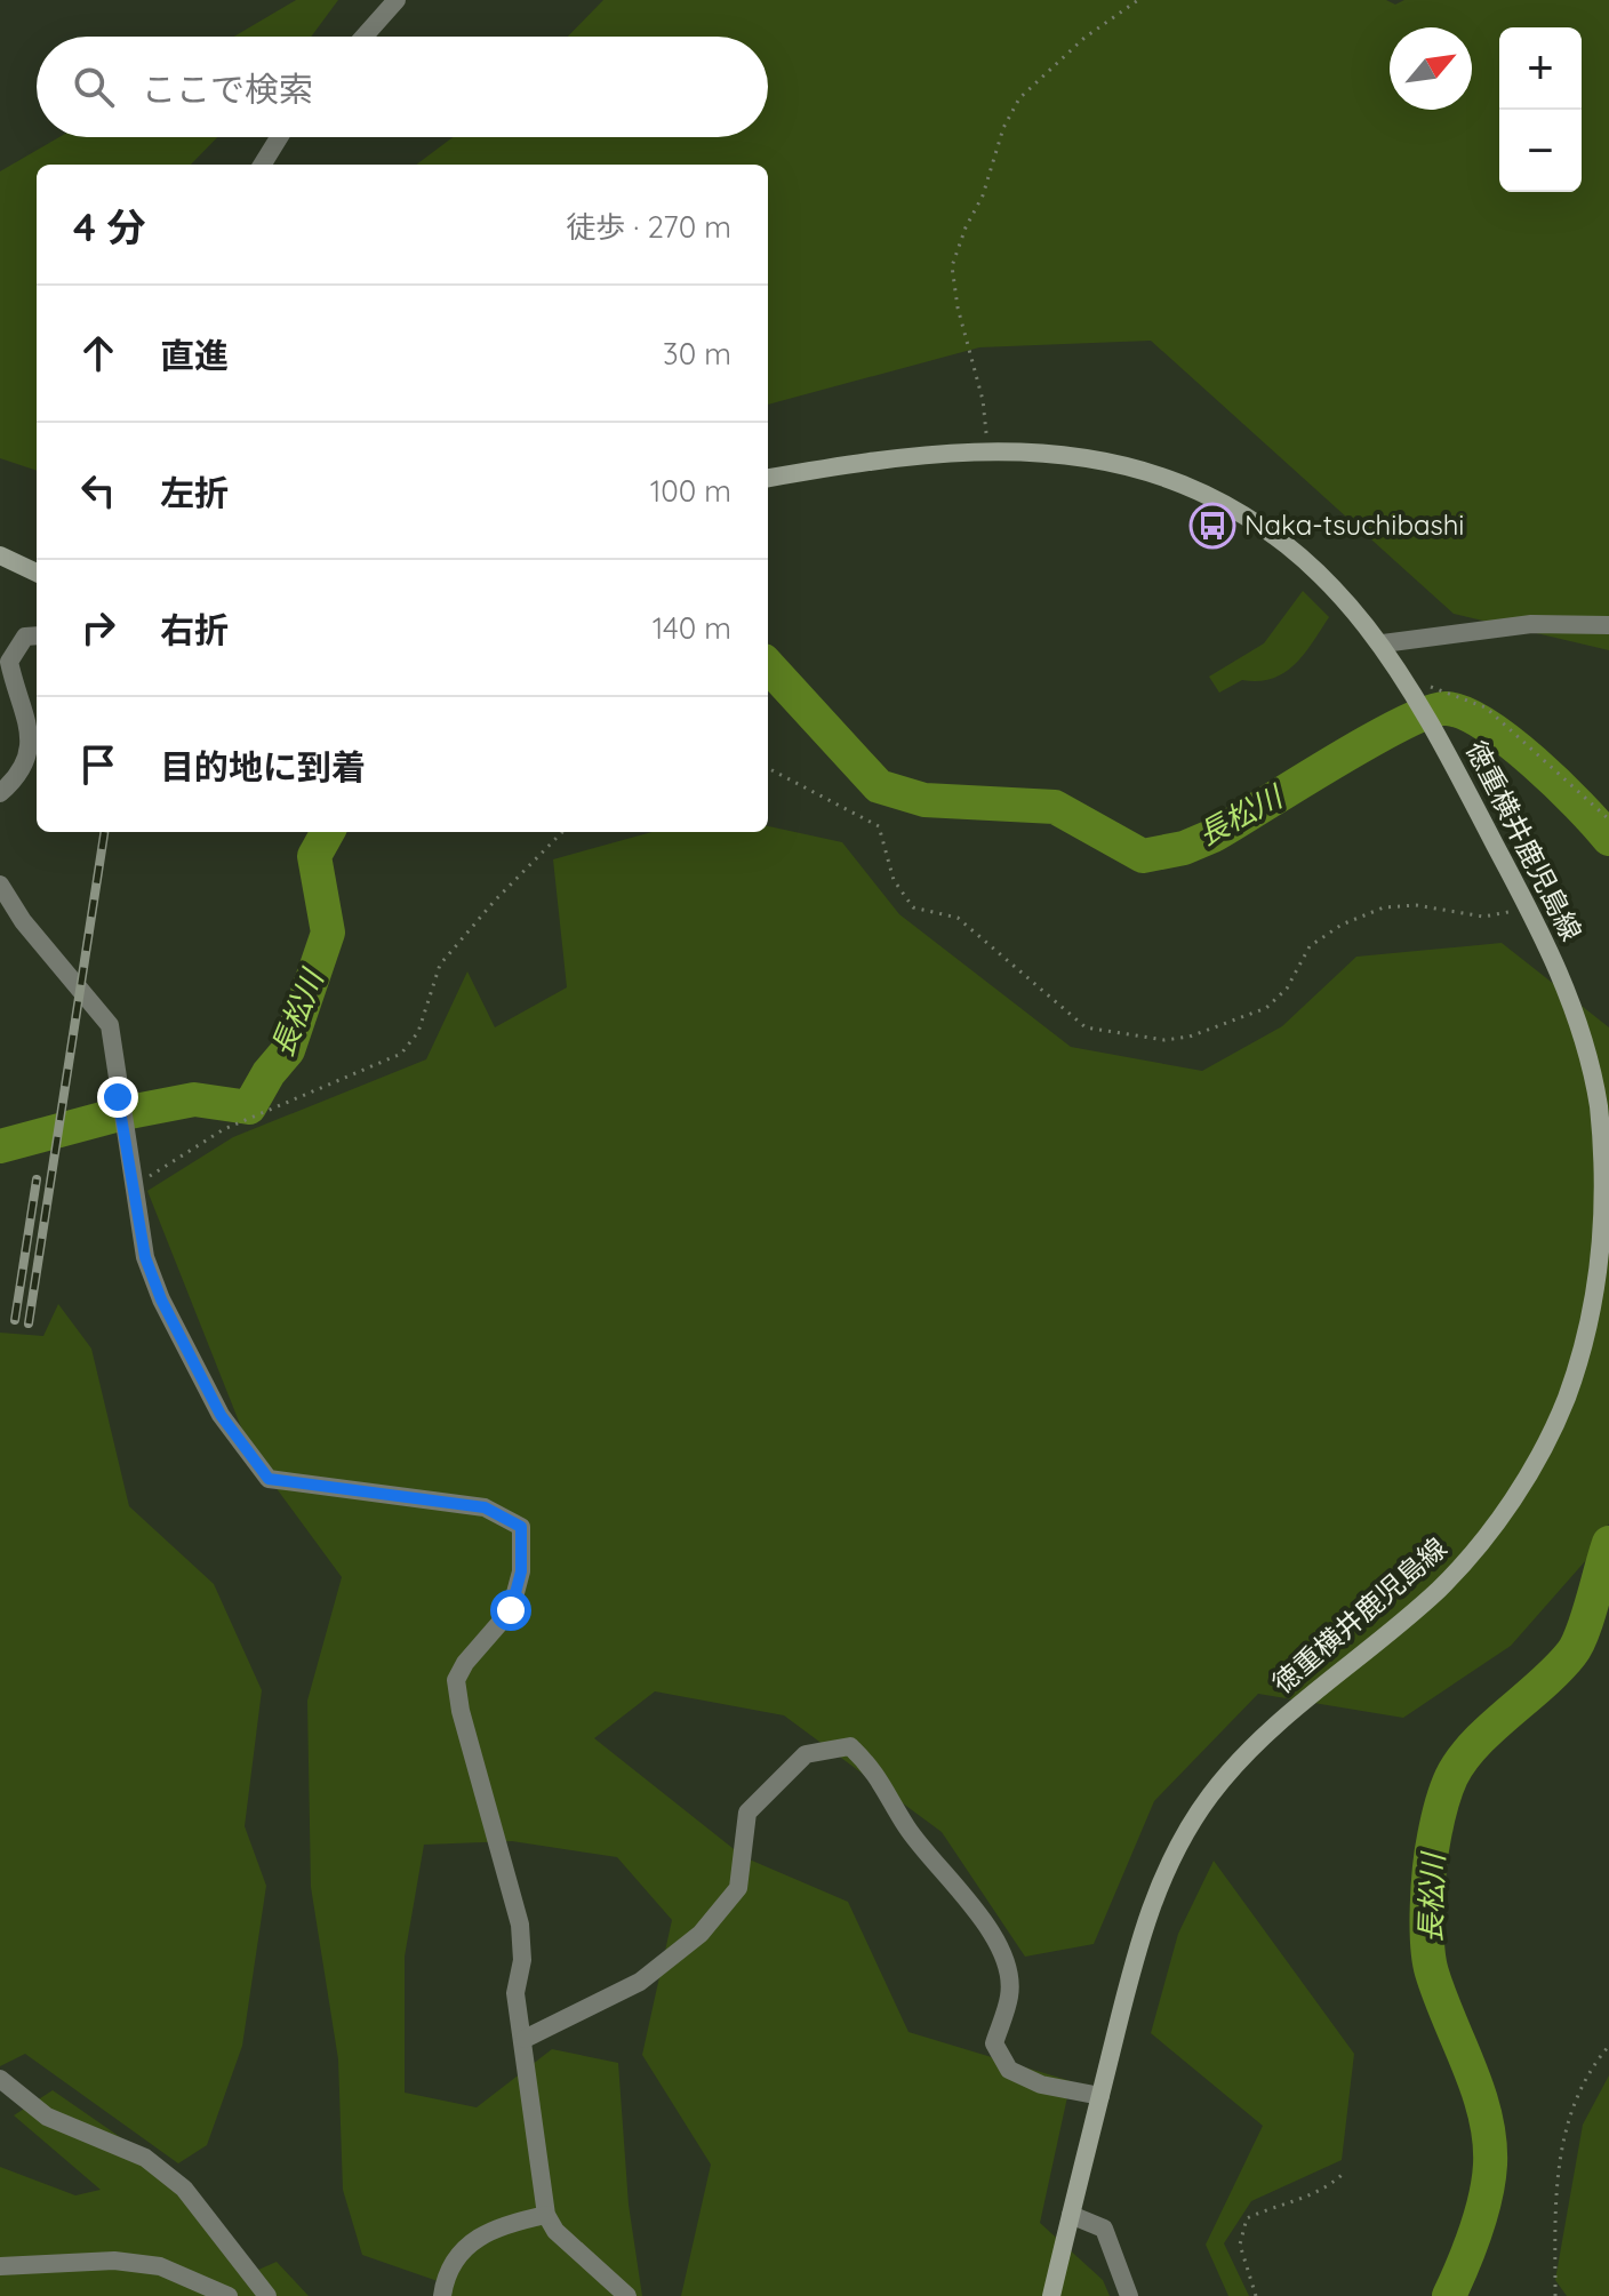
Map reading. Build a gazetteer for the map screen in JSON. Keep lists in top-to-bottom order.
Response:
{
  "streets": {
    "main road": ["徳重横井鹿児島線"]
  },
  "water": ["長松川"],
  "places": {
    "bus stop": ["Naka-tsuchibashi"]
  },
  "north": "top right",
  "page": {
    "map_buttons": ["+", "−"],
    "search": "ここで検索",
    "heading": ["4 分", "徒歩 · 270 m"],
    "list": [
      ["直進", "30 m"],
      ["左折", "100 m"],
      ["右折", "140 m"],
      "目的地に到着"
    ]
  }
}
